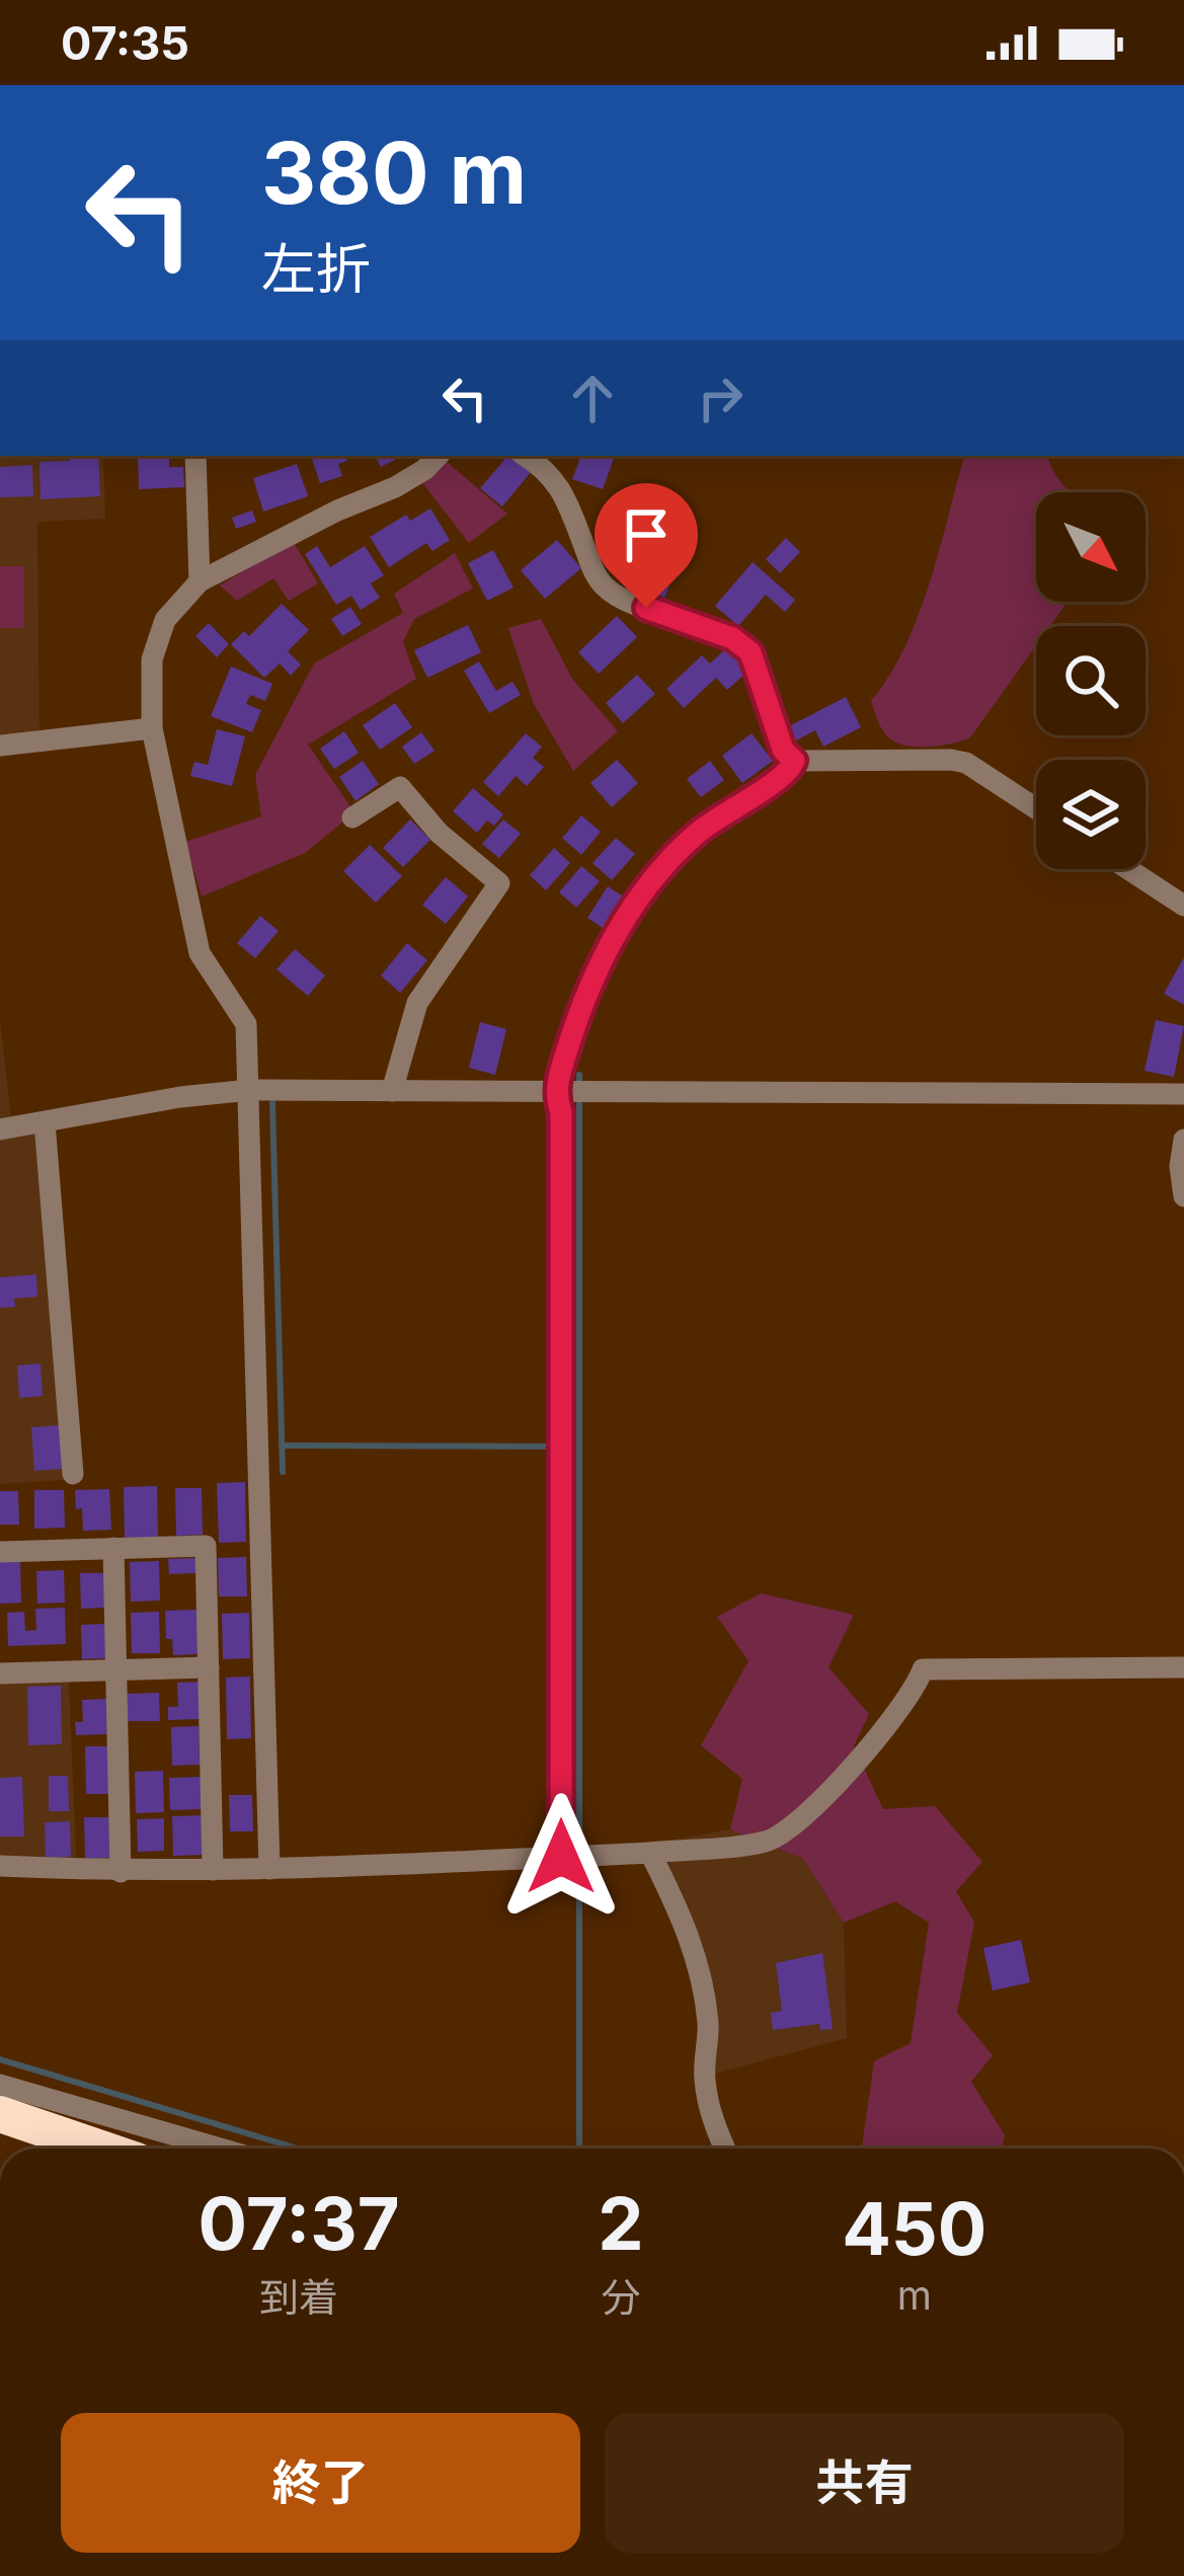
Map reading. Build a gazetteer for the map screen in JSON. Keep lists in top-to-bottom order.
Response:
{
  "north": "bottom right",
  "page": {
    "status": "07:35",
    "turn": ["380 m", "左折"],
    "eta": [
      "07:37",
      "到着",
      "2",
      "分",
      "450",
      "m"
    ],
    "buttons": ["終了", "共有"]
  }
}
